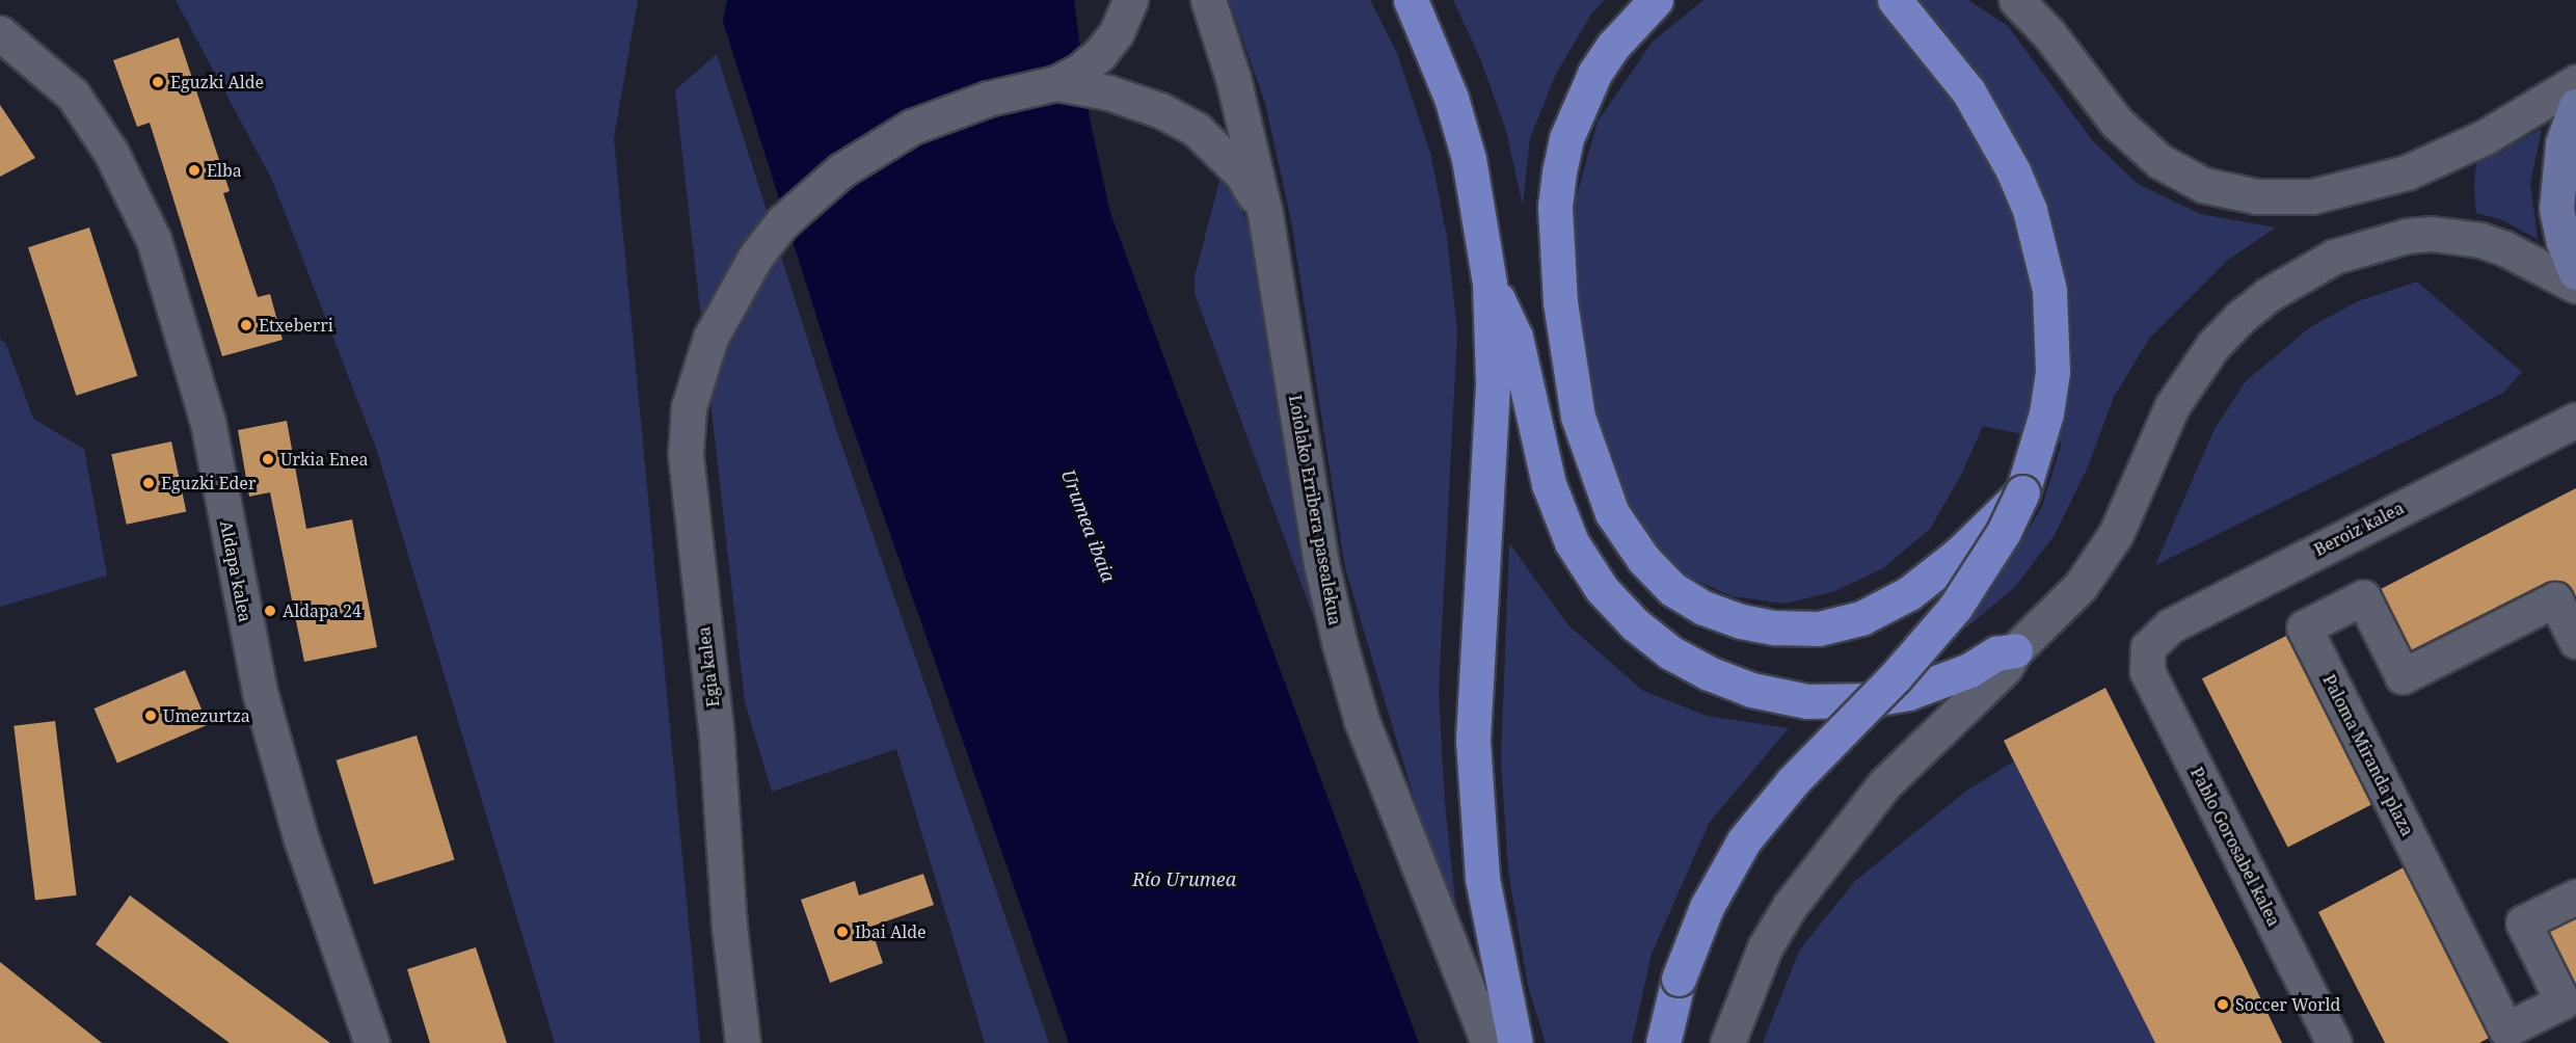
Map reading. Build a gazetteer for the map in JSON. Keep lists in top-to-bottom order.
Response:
{
  "streets": {
    "street": [
      "Loiolako Erribera pasealekua",
      "Beroiz kalea",
      "Aldapa kalea",
      "Egia kalea",
      "Paloma Miranda plaza",
      "Pablo Gorosabel kalea"
    ]
  },
  "crossings": [
    ["Loiolako Erribera pasealekua", "Egia kalea"],
    ["Beroiz kalea", "Pablo Gorosabel kalea"]
  ],
  "water": ["Urumea ibaia", "Río Urumea"],
  "places": [
    "Eguzki Alde",
    "Elba",
    "Etxeberri",
    "Urkia Enea",
    "Eguzki Eder",
    "Aldapa 24",
    "Umezurtza",
    "Ibai Alde",
    "Soccer World"
  ]
}
